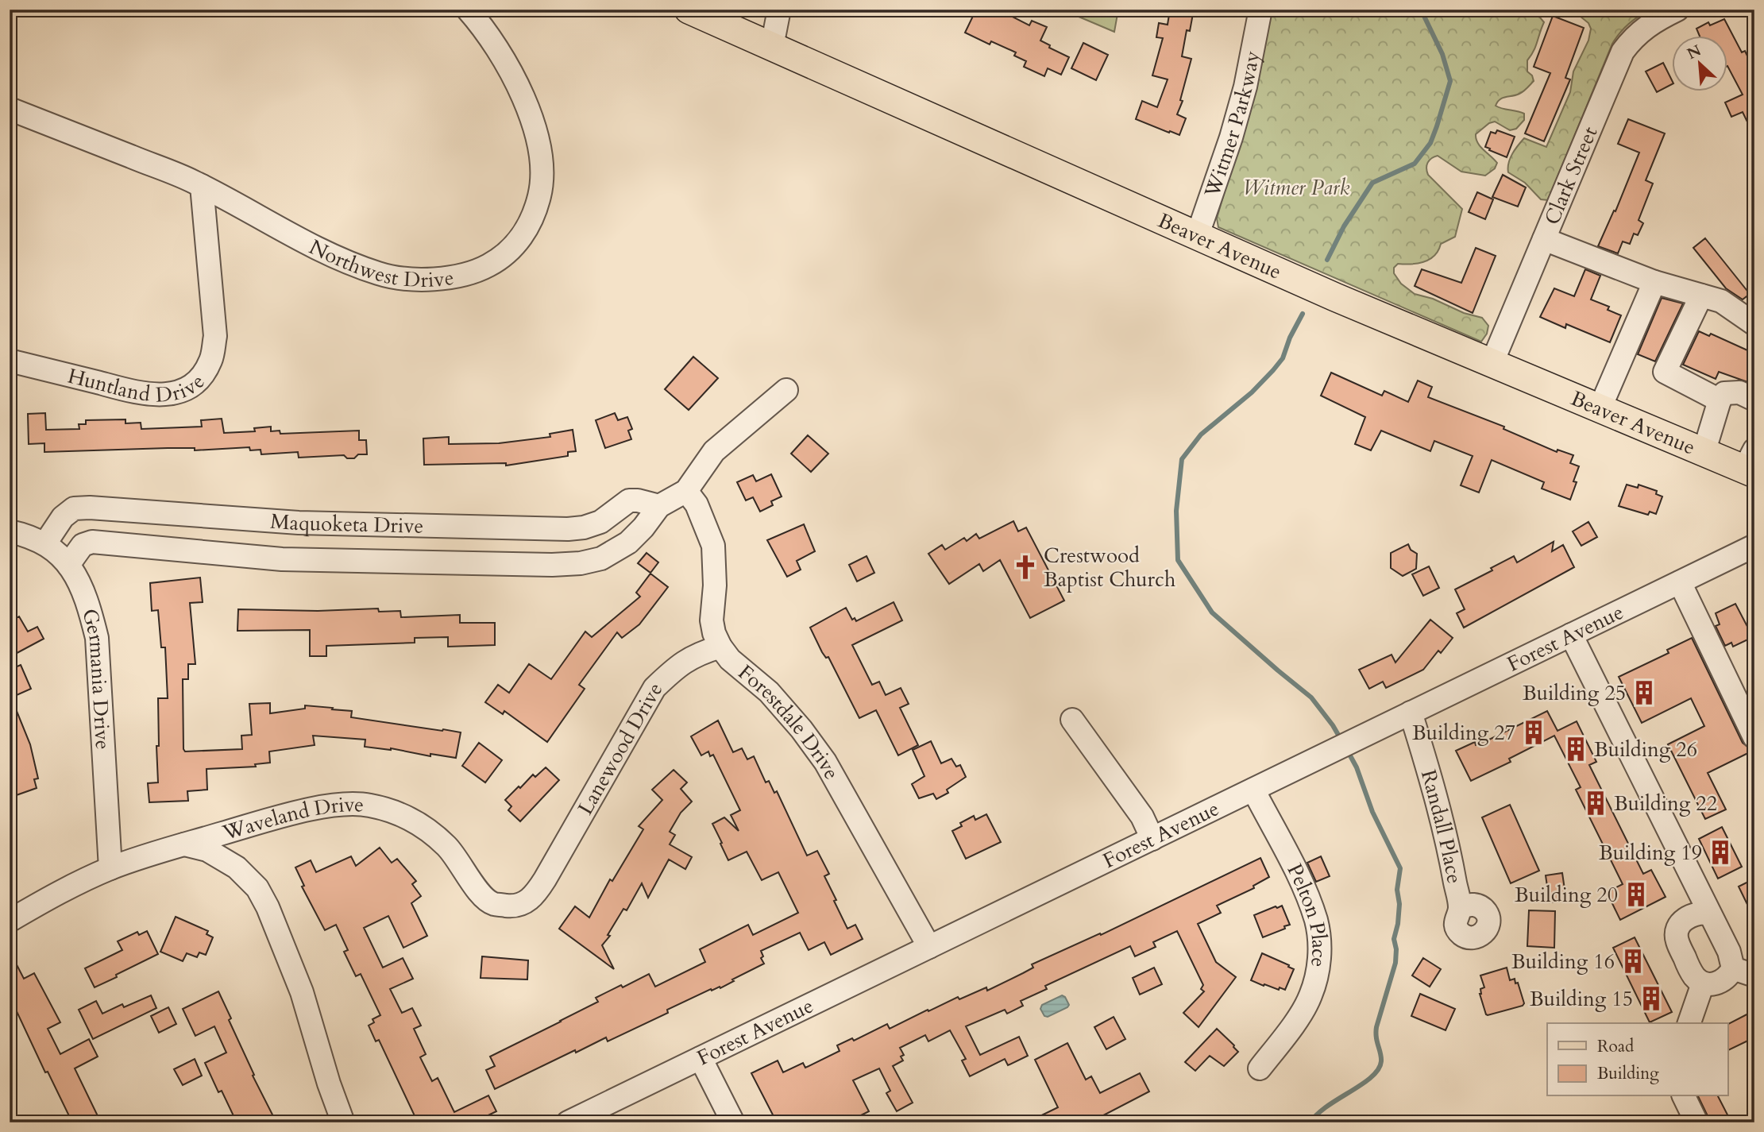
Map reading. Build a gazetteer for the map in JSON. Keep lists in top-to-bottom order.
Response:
{
  "streets": {
    "main road": ["Beaver Avenue"],
    "street": [
      "Witmer Parkway",
      "Clark Street",
      "Northwest Drive",
      "Huntland Drive",
      "Maquoketa Drive",
      "Forest Avenue",
      "Germania Drive",
      "Forestdale Drive",
      "Lanewood Drive",
      "Waveland Drive",
      "Randall Place",
      "Pelton Place"
    ]
  },
  "crossings": [
    ["Witmer Parkway", "Beaver Avenue"],
    ["Clark Street", "Beaver Avenue"],
    ["Northwest Drive", "Huntland Drive"],
    ["Maquoketa Drive", "Germania Drive"],
    ["Maquoketa Drive", "Forestdale Drive"],
    ["Forest Avenue", "Forestdale Drive"],
    ["Forest Avenue", "Randall Place"],
    ["Forest Avenue", "Pelton Place"],
    ["Germania Drive", "Waveland Drive"],
    ["Forestdale Drive", "Lanewood Drive"],
    ["Lanewood Drive", "Waveland Drive"]
  ],
  "parks": ["Witmer Park"],
  "places": {
    "church": ["Crestwood Baptist Church"],
    "building": [
      "Building 25",
      "Building 27",
      "Building 26",
      "Building 22",
      "Building 19",
      "Building 20",
      "Building 16",
      "Building 15"
    ]
  },
  "legend": ["Road", "Building"],
  "north": "top left"
}
